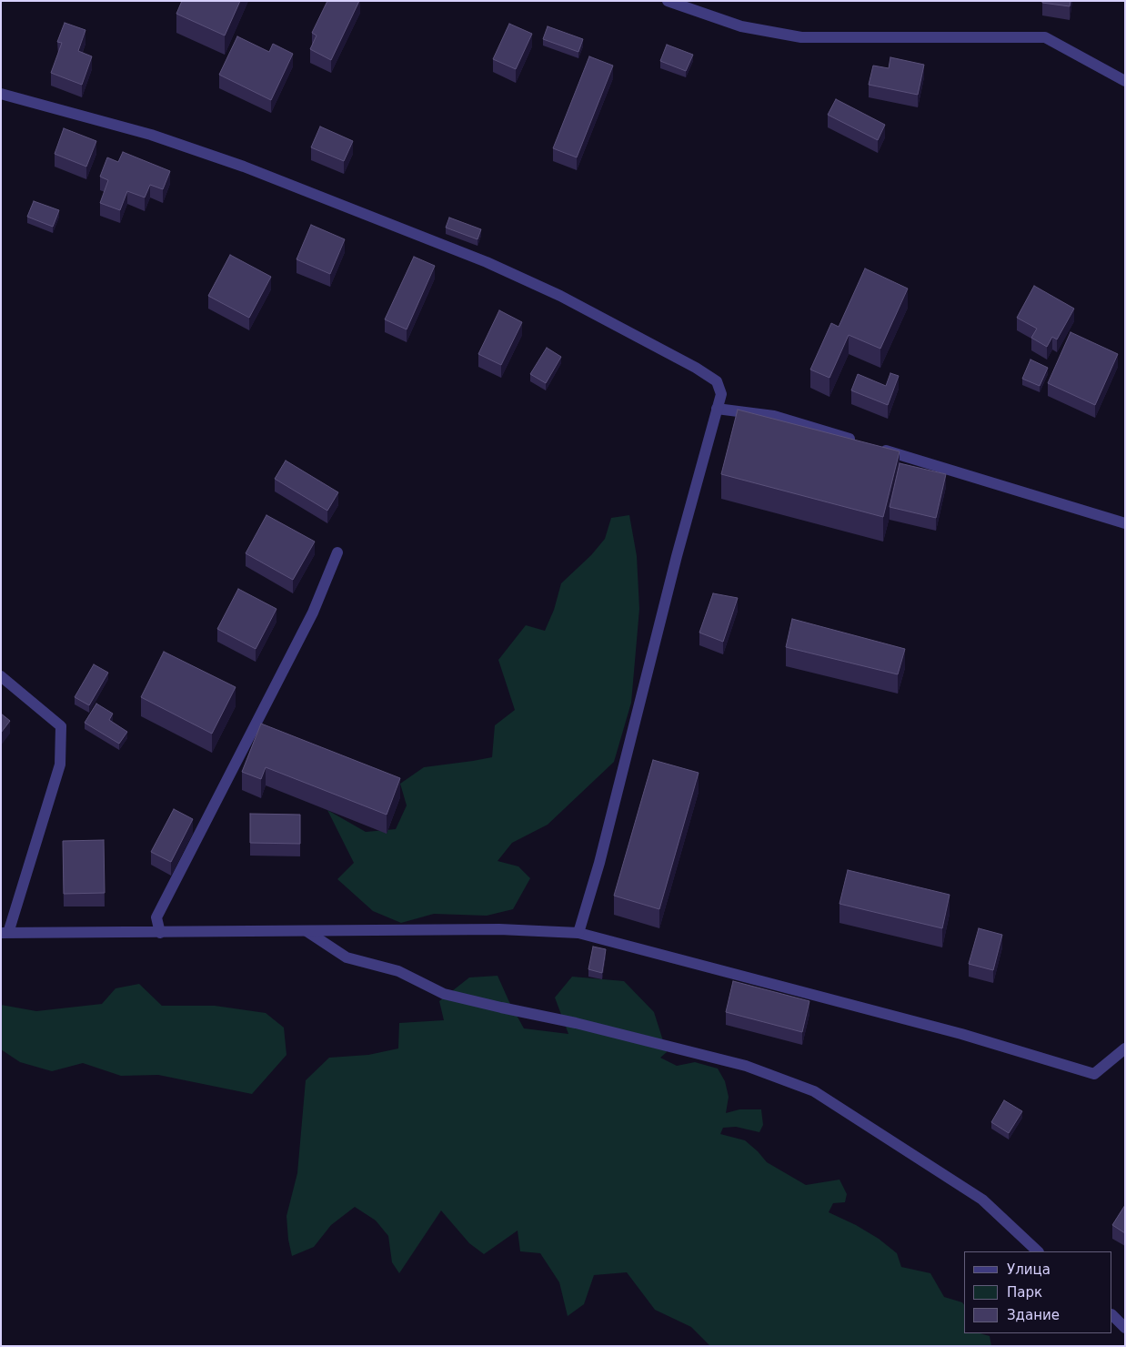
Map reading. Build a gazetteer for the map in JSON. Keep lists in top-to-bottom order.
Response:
{
  "legend": ["Улица", "Парк", "Здание"]
}
